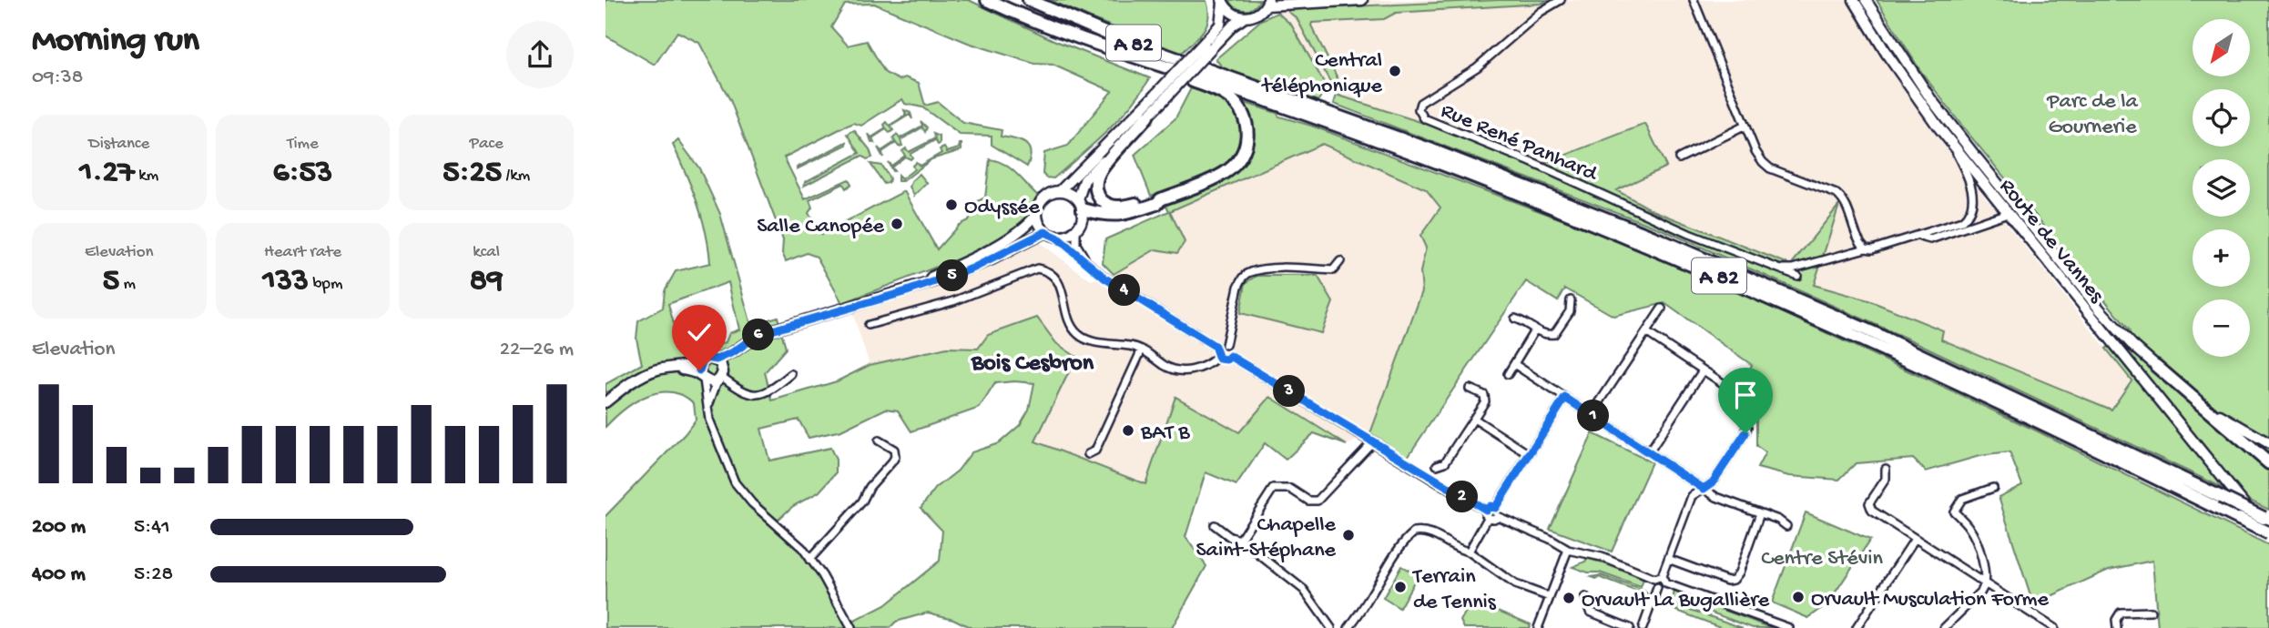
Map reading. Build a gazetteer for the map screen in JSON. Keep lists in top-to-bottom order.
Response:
{
  "streets": {
    "highway": ["A 82"],
    "main road": ["Route de Vannes"],
    "street": ["Rue René Panhard"]
  },
  "crossings": [
    ["A 82", "Route de Vannes"],
    ["Rue René Panhard", "Route de Vannes"]
  ],
  "districts": ["Bois Cesbron"],
  "parks": ["Parc de la Gournerie", "Centre Stévin"],
  "places": [
    "Central téléphonique",
    "Odyssée",
    "Salle Canopée",
    "BAT B",
    "Chapelle Saint-Stéphane",
    "Terrain de Tennis",
    "Orvault Musculation Forme",
    "Orvault La Bugallière"
  ],
  "north": "bottom left",
  "page": {
    "heading": ["Morning run", "09:38"],
    "map_buttons": ["+", "−"],
    "stats": [
      ["Distance", "1.27 km"],
      ["Time", "6:53"],
      ["Pace", "5:25 /km"],
      ["Elevation", "5 m"],
      ["Heart rate", "133 bpm"],
      ["kcal", "89"]
    ],
    "pins": [
      "5",
      "4",
      "6",
      "3",
      "1",
      "2"
    ],
    "chart": ["Elevation", "22–26 m"],
    "list": [
      {
        "name": "200 m",
        "note": "5:41"
      },
      {
        "name": "400 m",
        "note": "5:28"
      }
    ]
  }
}
